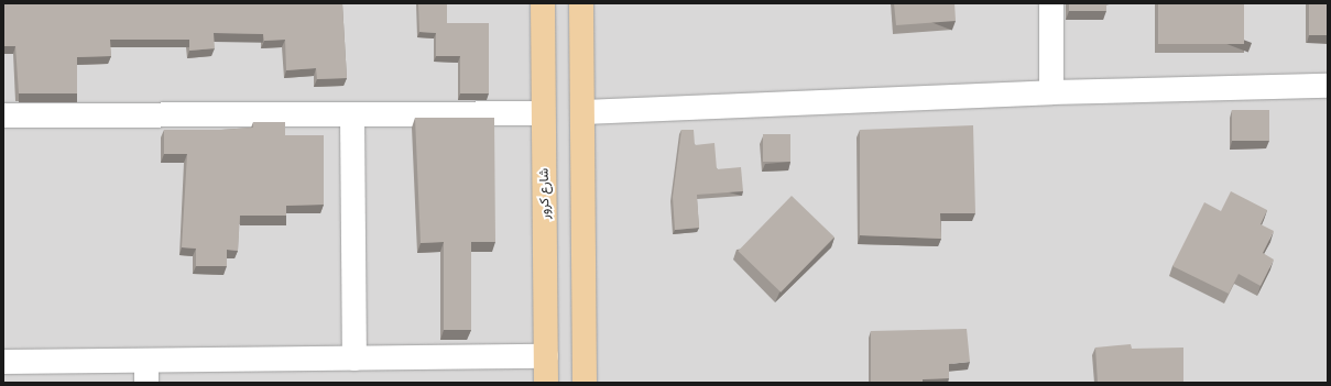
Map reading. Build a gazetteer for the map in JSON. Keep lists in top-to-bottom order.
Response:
{
  "streets": {
    "main road": ["شارع كرور"]
  }
}
